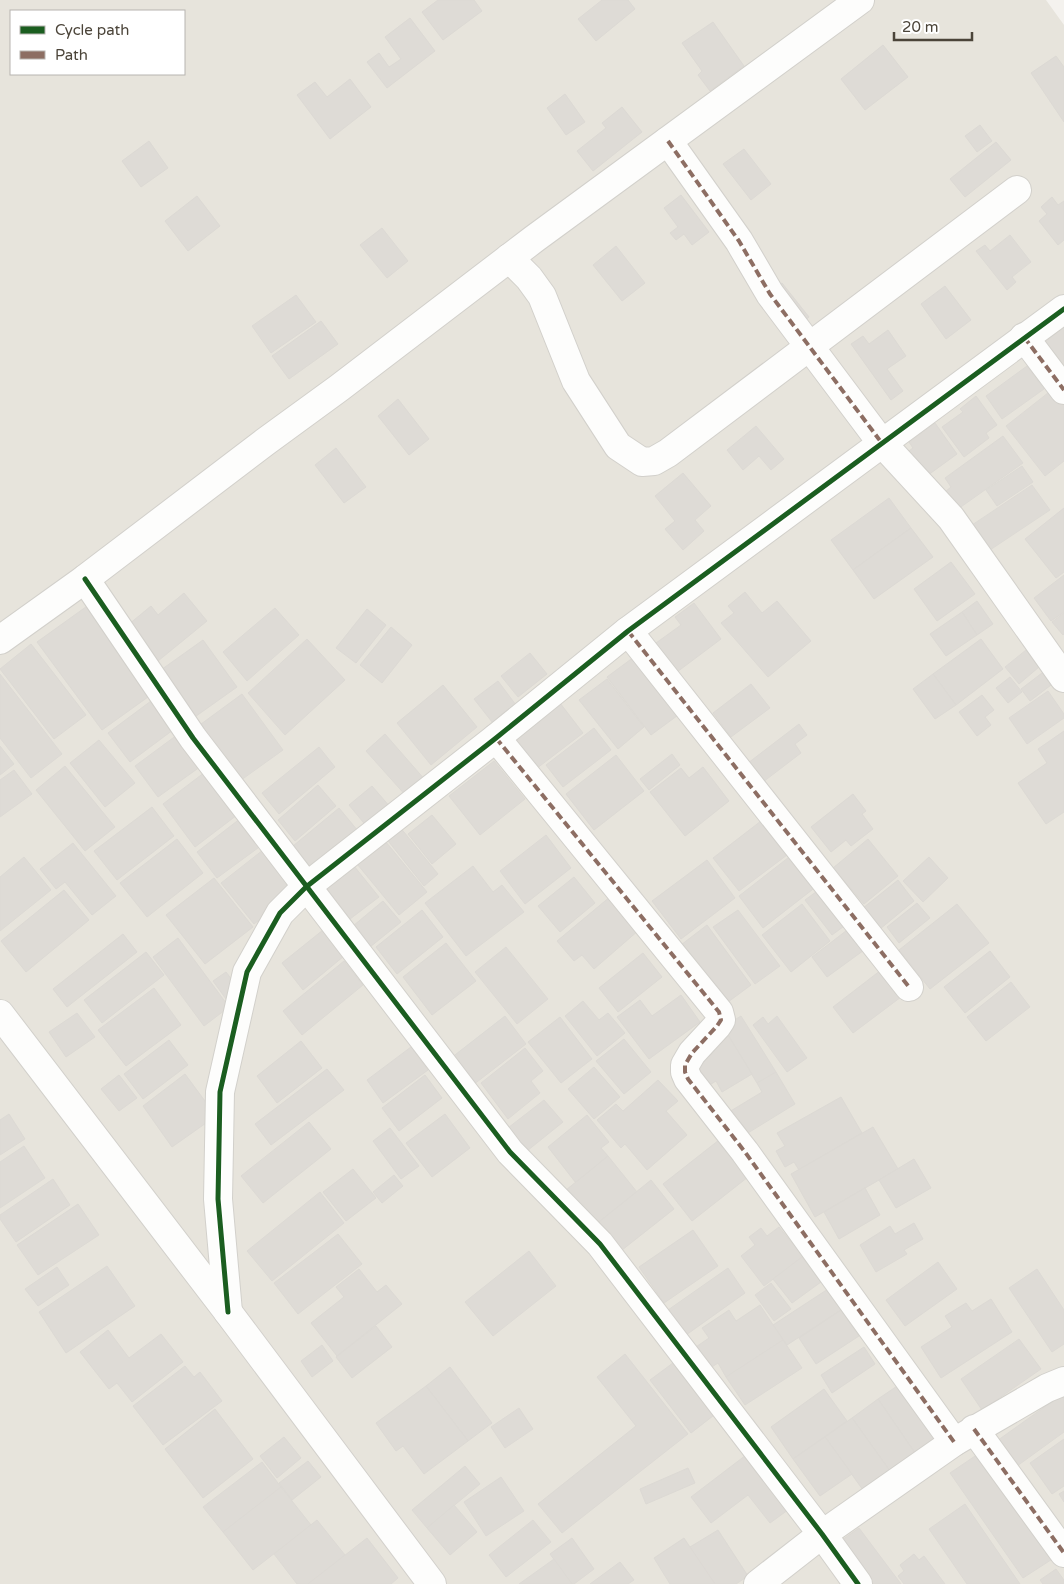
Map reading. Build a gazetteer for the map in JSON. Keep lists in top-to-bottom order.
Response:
{
  "legend": ["Cycle path", "Path"],
  "scale_bar": "20 m"
}
